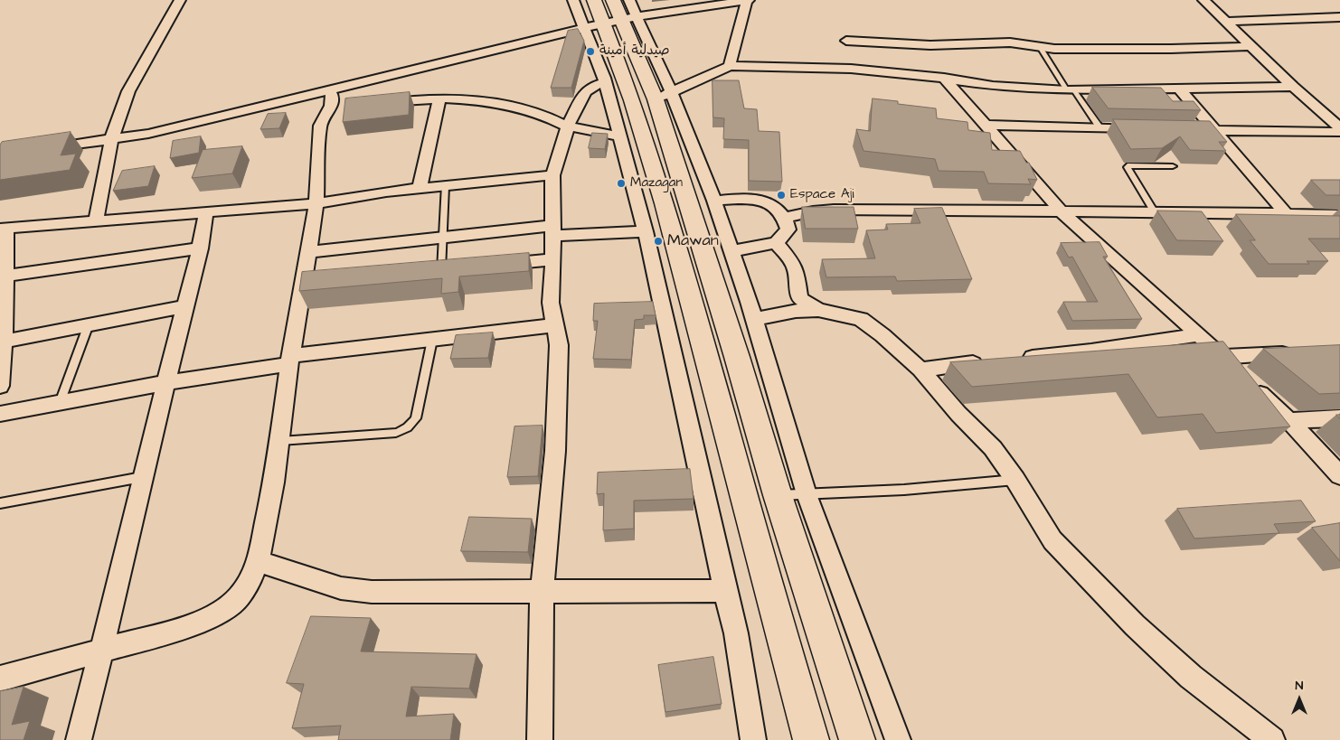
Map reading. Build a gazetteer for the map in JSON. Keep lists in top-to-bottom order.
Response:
{
  "places": [
    "صيدلية أمينة",
    "Mazagan",
    "Espace Aji",
    "Mawan"
  ],
  "north": "top"
}
